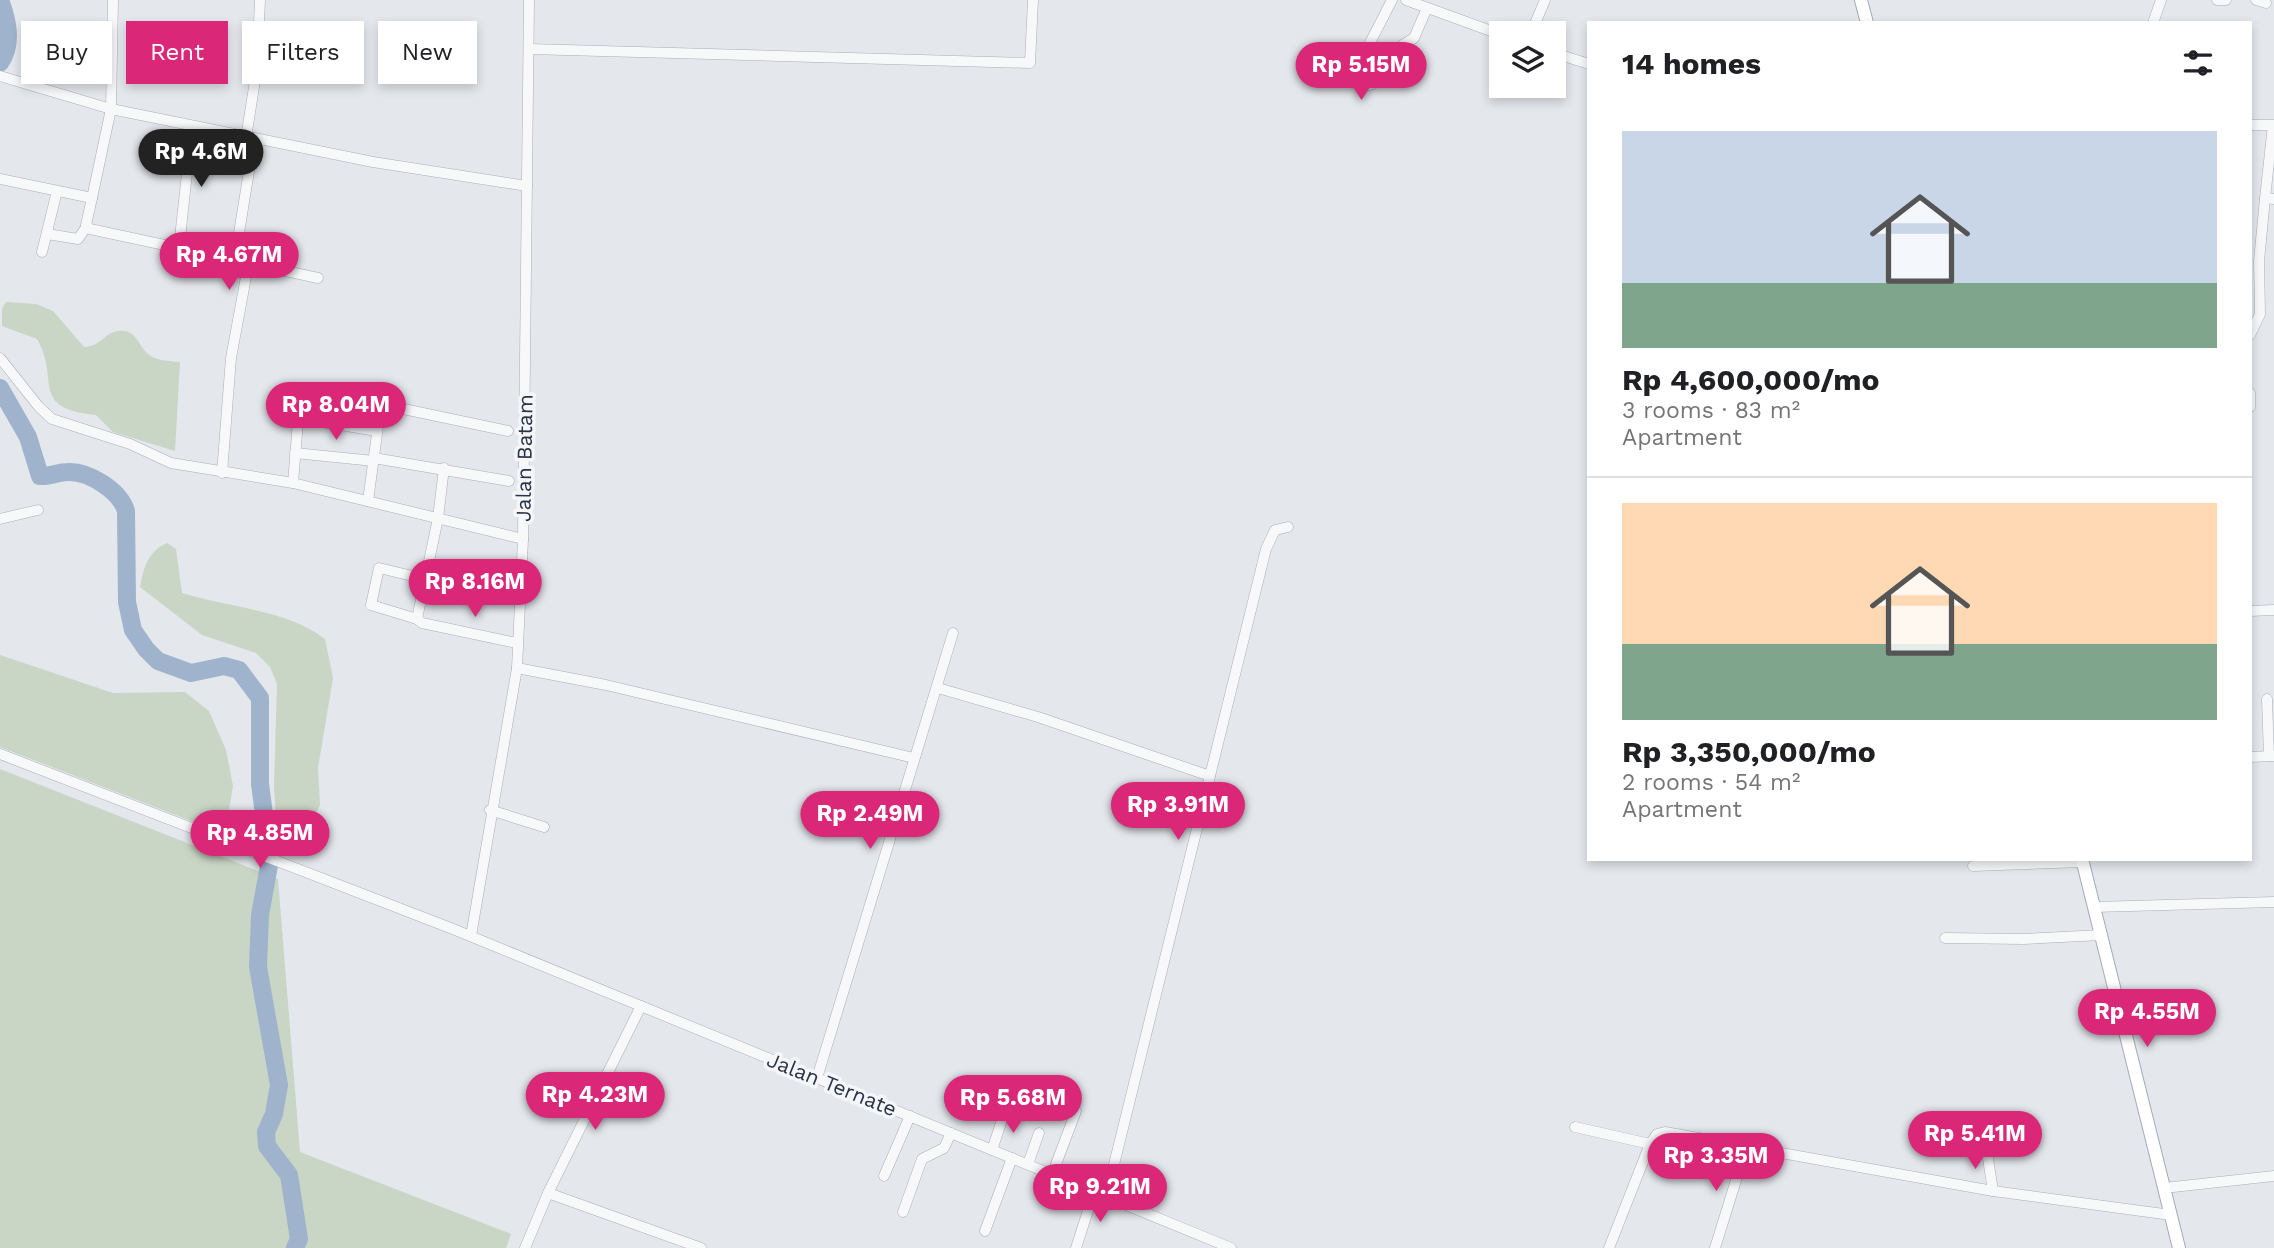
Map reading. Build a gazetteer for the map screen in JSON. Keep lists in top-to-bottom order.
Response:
{
  "streets": {
    "street": ["Jalan Batam", "Jalan Ternate"]
  },
  "crossings": [
    ["Jalan Batam", "Jalan Ternate"]
  ],
  "page": {
    "chip": [
      "Buy",
      "Rent",
      "Filters",
      "New"
    ],
    "heading": "14 homes",
    "price": [
      "Rp 5.15M",
      "Rp 4.6M",
      "Rp 4.67M",
      "Rp 8.04M",
      "Rp 8.16M",
      "Rp 3.91M",
      "Rp 2.49M",
      "Rp 4.85M",
      "Rp 4.55M",
      "Rp 4.23M",
      "Rp 5.68M",
      "Rp 5.41M",
      "Rp 3.35M",
      "Rp 9.21M"
    ],
    "list": [
      {
        "name": "Rp 4,600,000/mo",
        "note": "3 rooms · 83 m² · Apartment"
      },
      {
        "name": "Rp 3,350,000/mo",
        "note": "2 rooms · 54 m² · Apartment"
      }
    ]
  }
}
